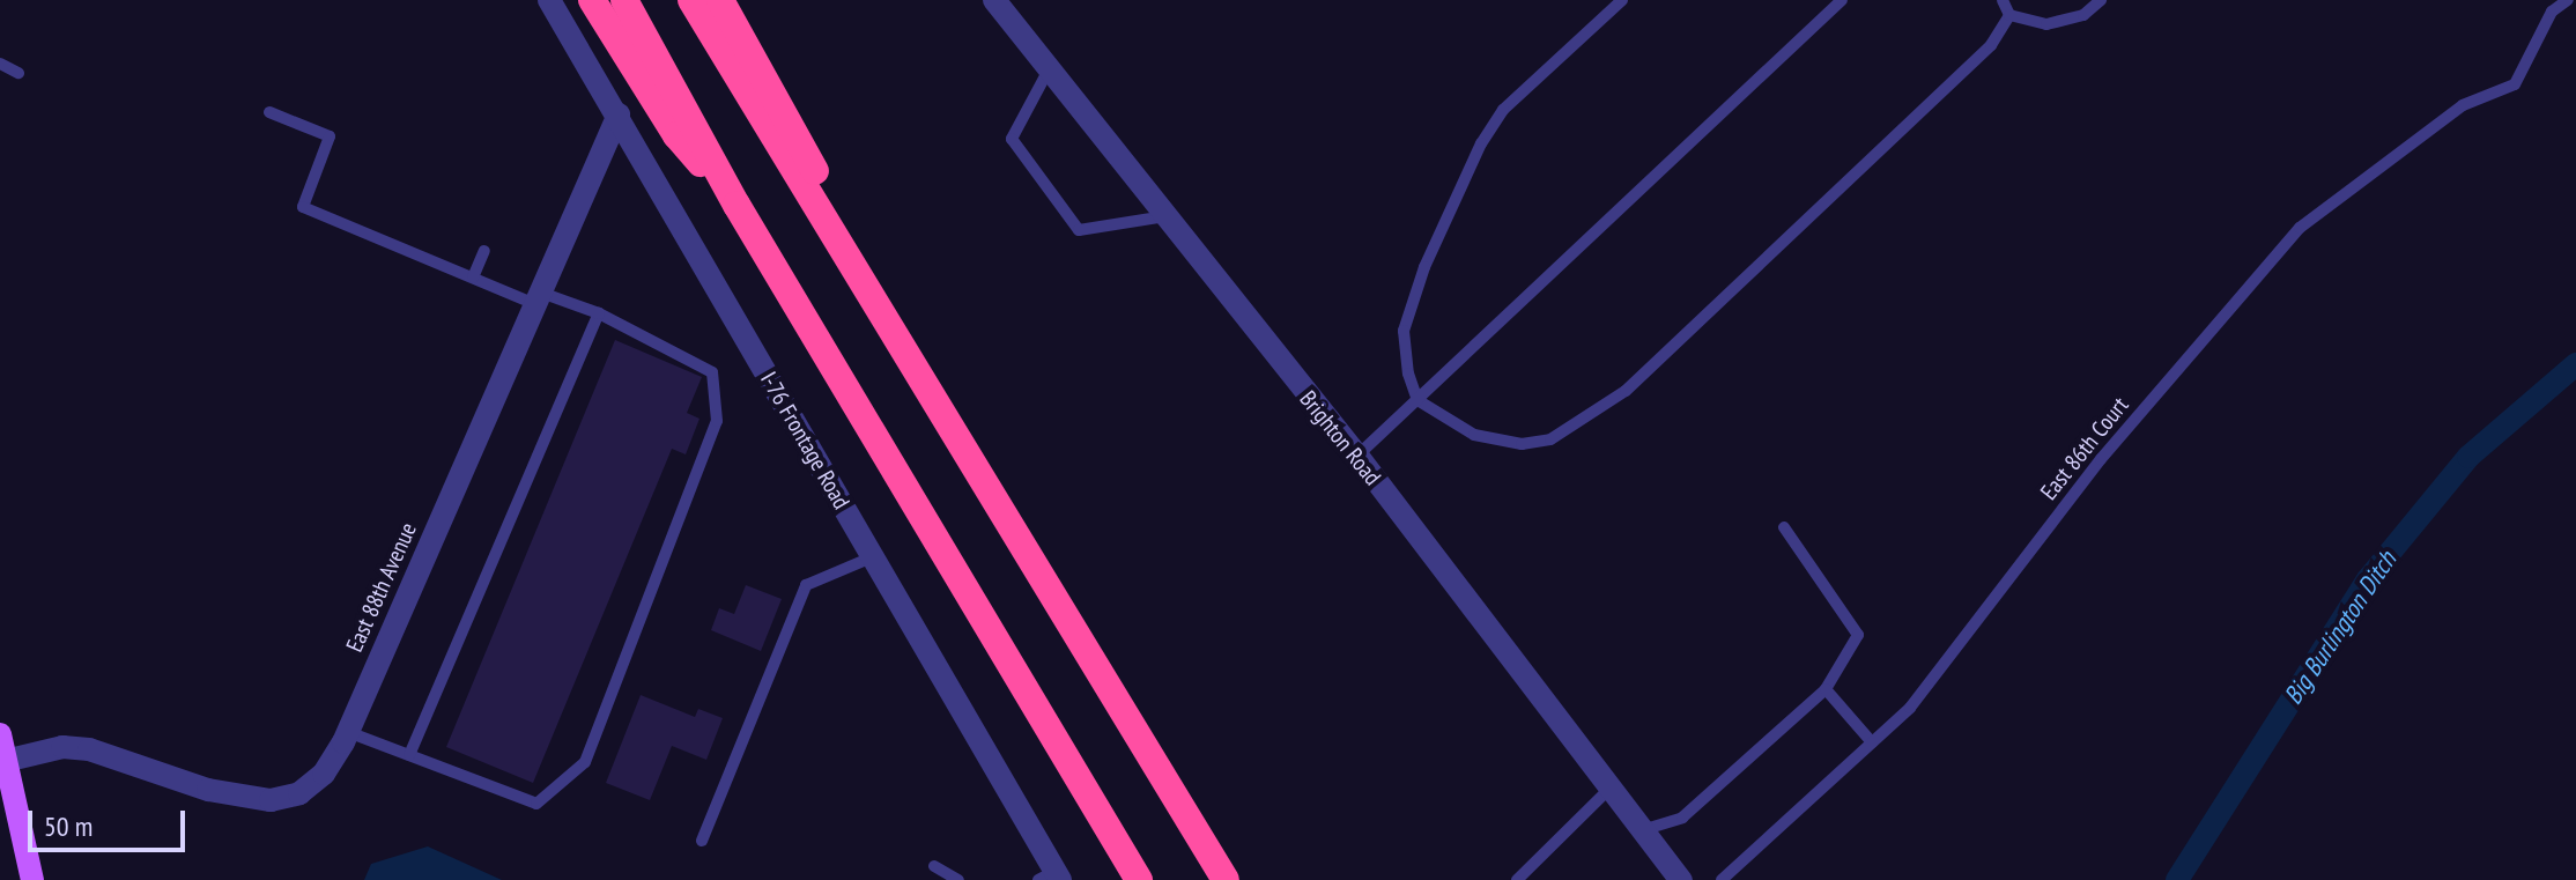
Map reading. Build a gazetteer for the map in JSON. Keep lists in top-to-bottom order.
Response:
{
  "streets": {
    "street": ["Brighton Road", "I-76 Frontage Road", "East 88th Avenue"],
    "lane": ["East 86th Court"]
  },
  "crossings": [
    ["I-76 Frontage Road", "East 88th Avenue"]
  ],
  "water": ["Big Burlington Ditch"],
  "scale_bar": "50 m"
}
